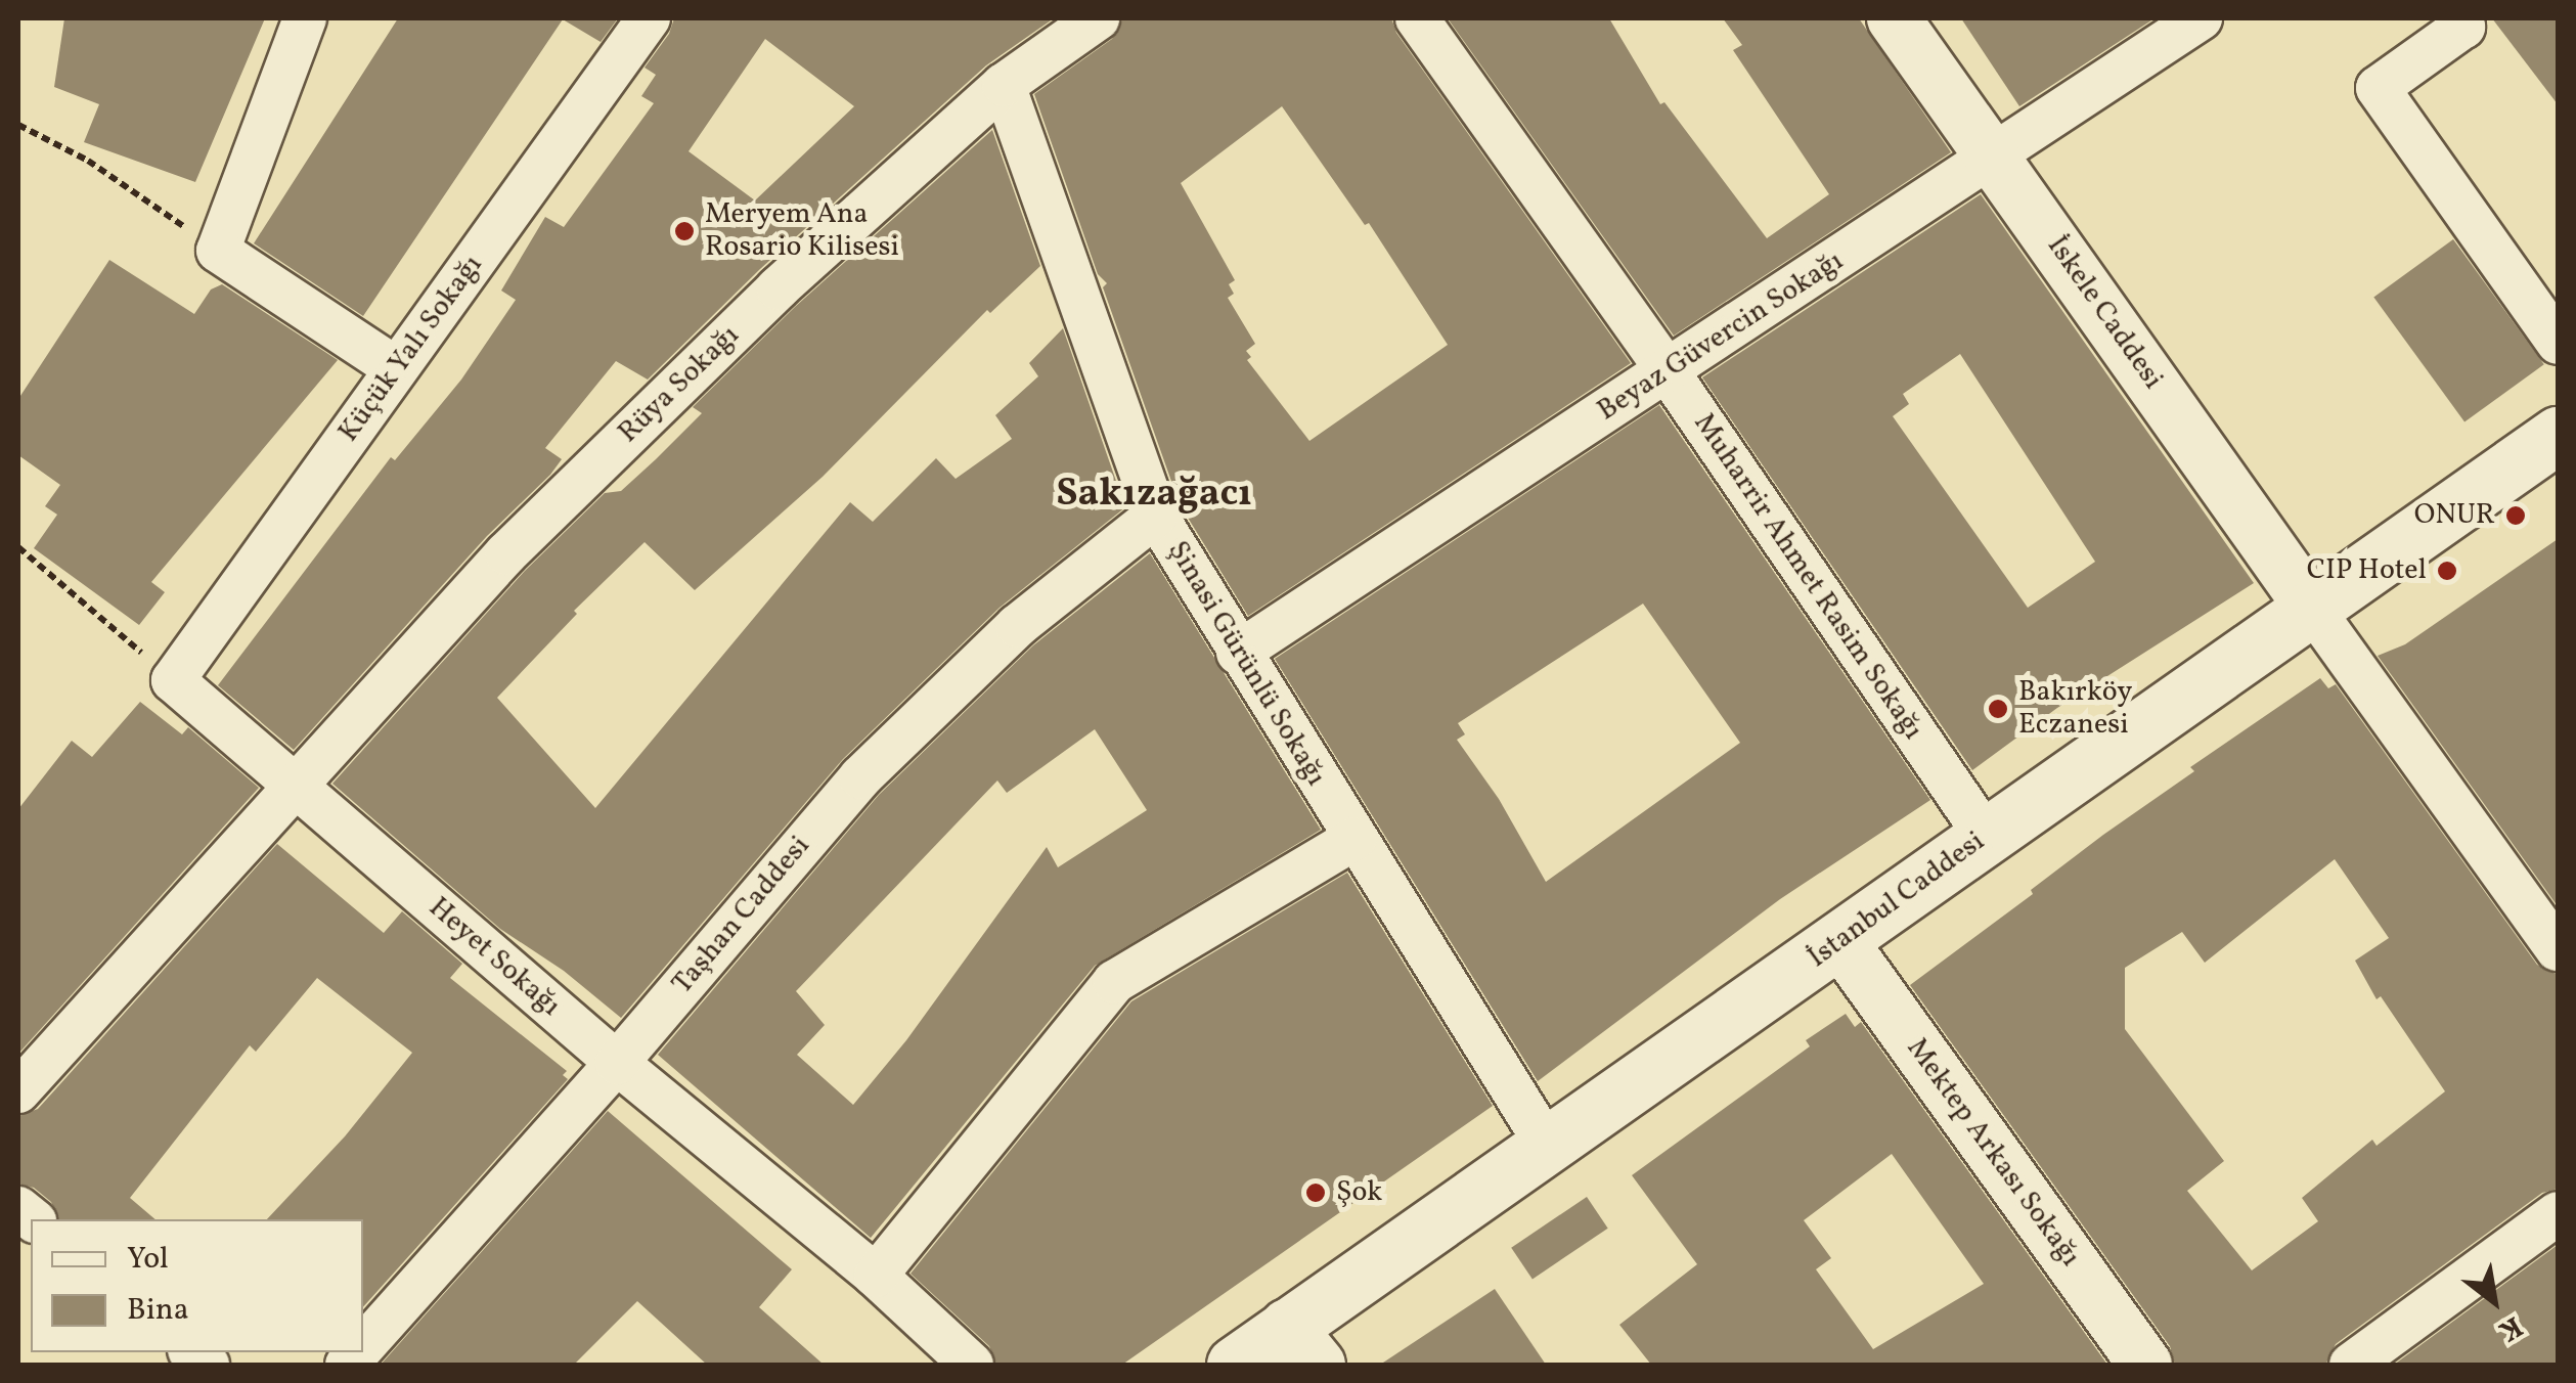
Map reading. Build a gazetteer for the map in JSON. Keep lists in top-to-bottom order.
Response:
{
  "streets": {
    "main road": ["İstanbul Caddesi"],
    "street": [
      "İskele Caddesi",
      "Beyaz Güvercin Sokağı",
      "Küçük Yalı Sokağı",
      "Rüya Sokağı",
      "Muharrir Ahmet Rasim Sokağı",
      "Şinasi Gürünlü Sokağı",
      "Taşhan Caddesi",
      "Heyet Sokağı",
      "Mektep Arkası Sokağı"
    ]
  },
  "crossings": [
    ["İskele Caddesi", "Beyaz Güvercin Sokağı"],
    ["İskele Caddesi", "İstanbul Caddesi"],
    ["Beyaz Güvercin Sokağı", "Muharrir Ahmet Rasim Sokağı"],
    ["Beyaz Güvercin Sokağı", "Şinasi Gürünlü Sokağı"],
    ["Küçük Yalı Sokağı", "Heyet Sokağı"],
    ["Rüya Sokağı", "Şinasi Gürünlü Sokağı"],
    ["Rüya Sokağı", "Heyet Sokağı"],
    ["Muharrir Ahmet Rasim Sokağı", "İstanbul Caddesi"],
    ["Şinasi Gürünlü Sokağı", "İstanbul Caddesi"],
    ["Şinasi Gürünlü Sokağı", "Taşhan Caddesi"],
    ["İstanbul Caddesi", "Mektep Arkası Sokağı"],
    ["Taşhan Caddesi", "Heyet Sokağı"]
  ],
  "districts": ["Sakızağacı"],
  "places": [
    "Meryem Ana Rosario Kilisesi",
    "ONUR",
    "CIP Hotel",
    "Bakırköy Eczanesi",
    "Şok"
  ],
  "legend": ["Yol", "Bina"],
  "north": "bottom right"
}
